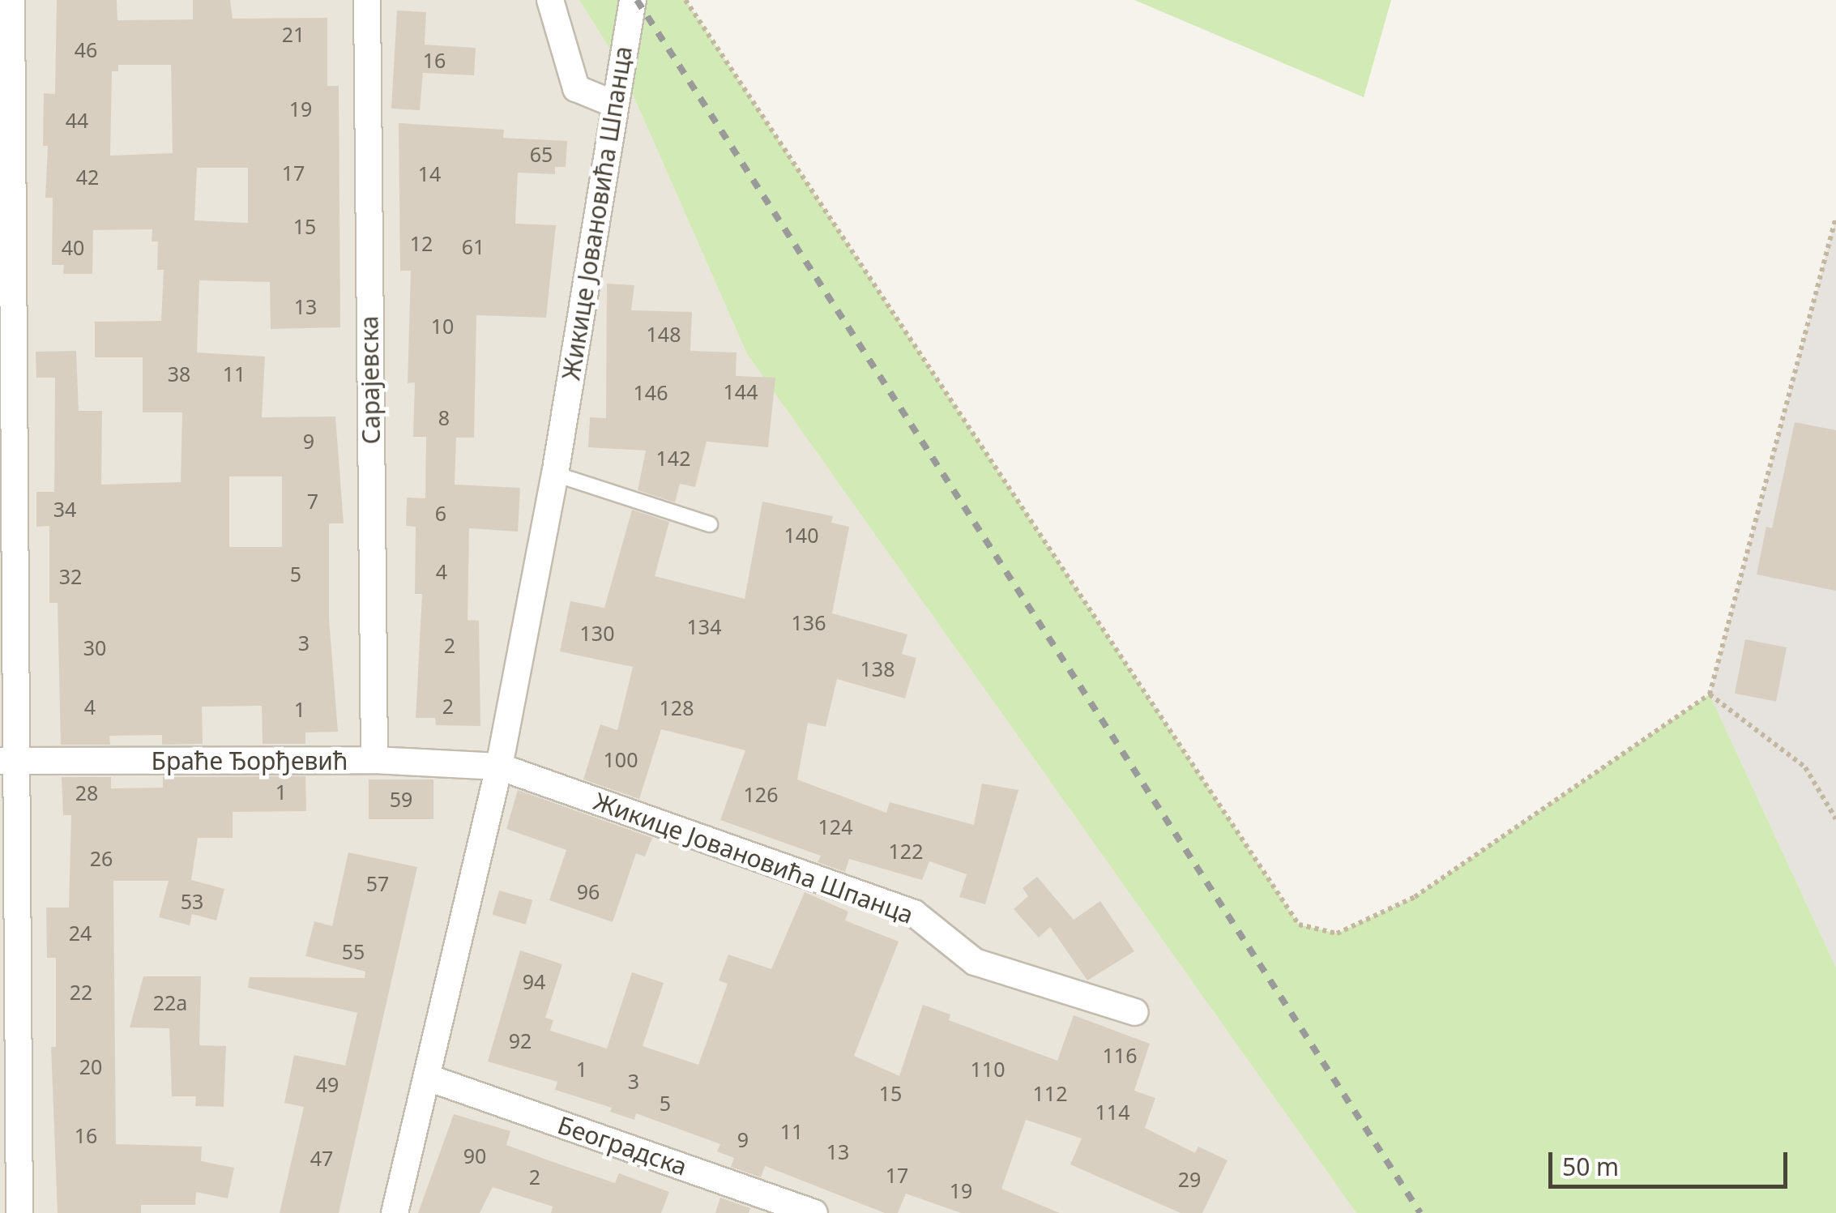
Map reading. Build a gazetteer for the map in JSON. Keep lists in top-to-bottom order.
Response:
{
  "streets": {
    "street": [
      "Жикице Јовановића Шпанца",
      "Сарајевска",
      "Браће Ђорђевић",
      "Београдска"
    ]
  },
  "crossings": [
    ["Жикице Јовановића Шпанца", "Браће Ђорђевић"],
    ["Жикице Јовановића Шпанца", "Београдска"],
    ["Сарајевска", "Браће Ђорђевић"]
  ],
  "house_numbers": [
    "21",
    "46",
    "16",
    "19",
    "44",
    "65",
    "17",
    "14",
    "42",
    "15",
    "12",
    "61",
    "40",
    "13",
    "10",
    "148",
    "38",
    "11",
    "144",
    "146",
    "8",
    "9",
    "142",
    "7",
    "34",
    "6",
    "140",
    "4",
    "5",
    "32",
    "136",
    "134",
    "130",
    "3",
    "2",
    "30",
    "138",
    "2",
    "4",
    "128",
    "1",
    "100",
    "1",
    "28",
    "126",
    "59",
    "124",
    "122",
    "26",
    "57",
    "96",
    "53",
    "24",
    "55",
    "94",
    "22",
    "22a",
    "92",
    "116",
    "20",
    "1",
    "110",
    "3",
    "49",
    "15",
    "112",
    "5",
    "114",
    "11",
    "16",
    "9",
    "13",
    "90",
    "47",
    "17",
    "2",
    "29",
    "19"
  ],
  "scale_bar": "50 m"
}
